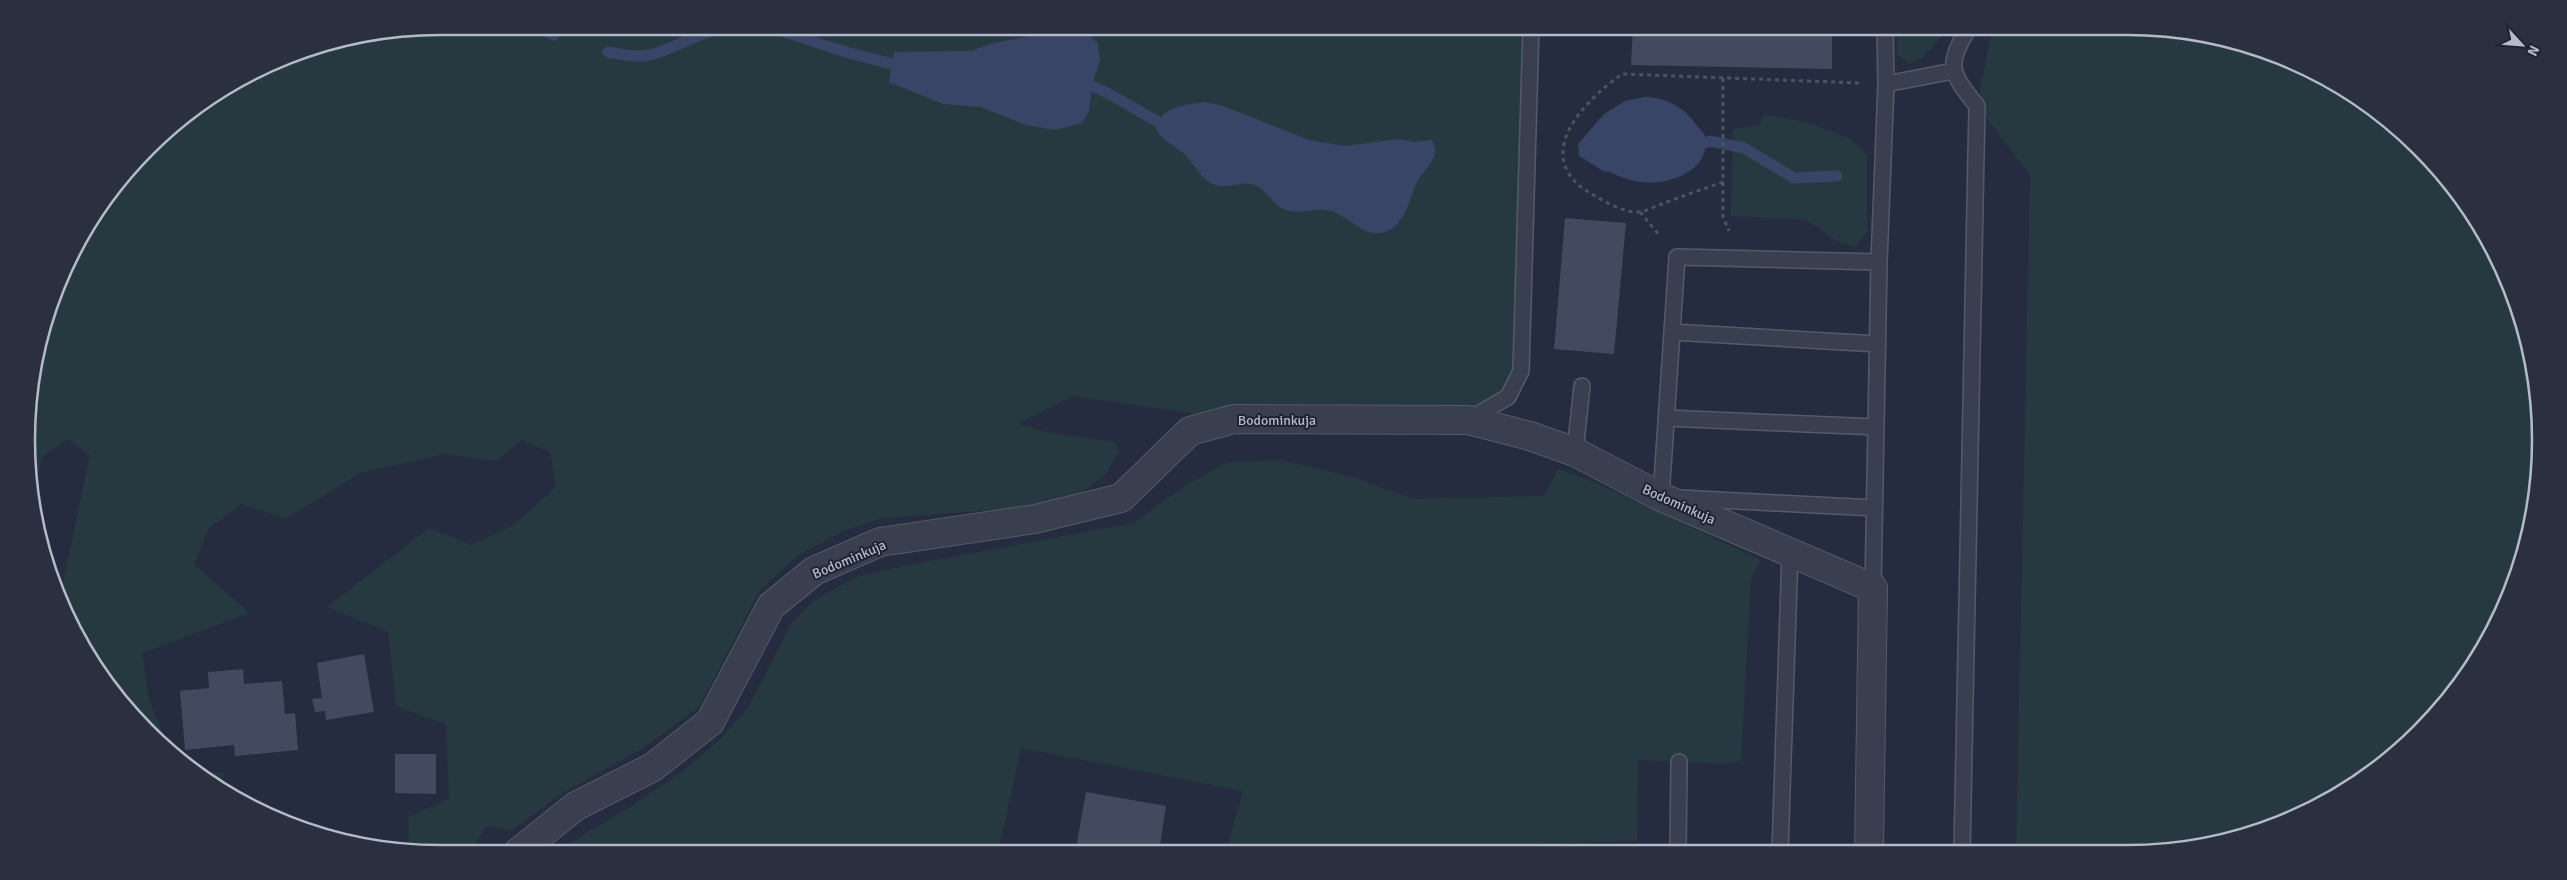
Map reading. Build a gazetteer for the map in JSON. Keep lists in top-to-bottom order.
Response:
{
  "streets": {
    "street": ["Bodominkuja"]
  },
  "north": "bottom right"
}
